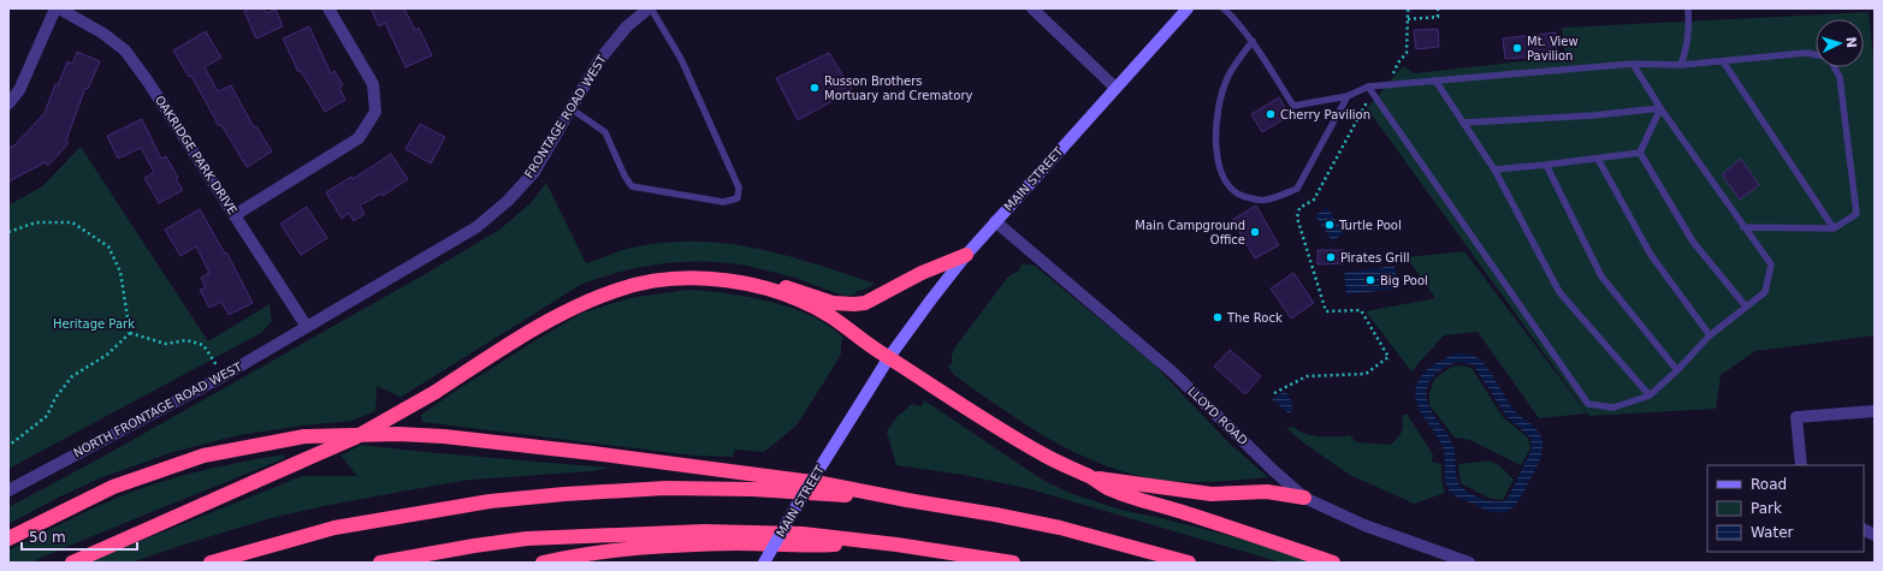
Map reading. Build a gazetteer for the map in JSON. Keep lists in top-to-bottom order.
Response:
{
  "streets": {
    "main road": ["MAIN STREET"],
    "street": [
      "FRONTAGE ROAD WEST",
      "OAKRIDGE PARK DRIVE",
      "NORTH FRONTAGE ROAD WEST",
      "LLOYD ROAD"
    ]
  },
  "crossings": [
    ["FRONTAGE ROAD WEST", "OAKRIDGE PARK DRIVE"],
    ["FRONTAGE ROAD WEST", "NORTH FRONTAGE ROAD WEST"],
    ["OAKRIDGE PARK DRIVE", "NORTH FRONTAGE ROAD WEST"],
    ["MAIN STREET", "LLOYD ROAD"]
  ],
  "parks": ["Heritage Park"],
  "places": [
    "Mt. View Pavilion",
    "Russon Brothers Mortuary and Crematory",
    "Cherry Pavilion",
    "Turtle Pool",
    "Main Campground Office",
    "Pirates Grill",
    "Big Pool",
    "The Rock"
  ],
  "legend": ["Road", "Park", "Water"],
  "scale_bar": "50 m",
  "north": "right"
}
